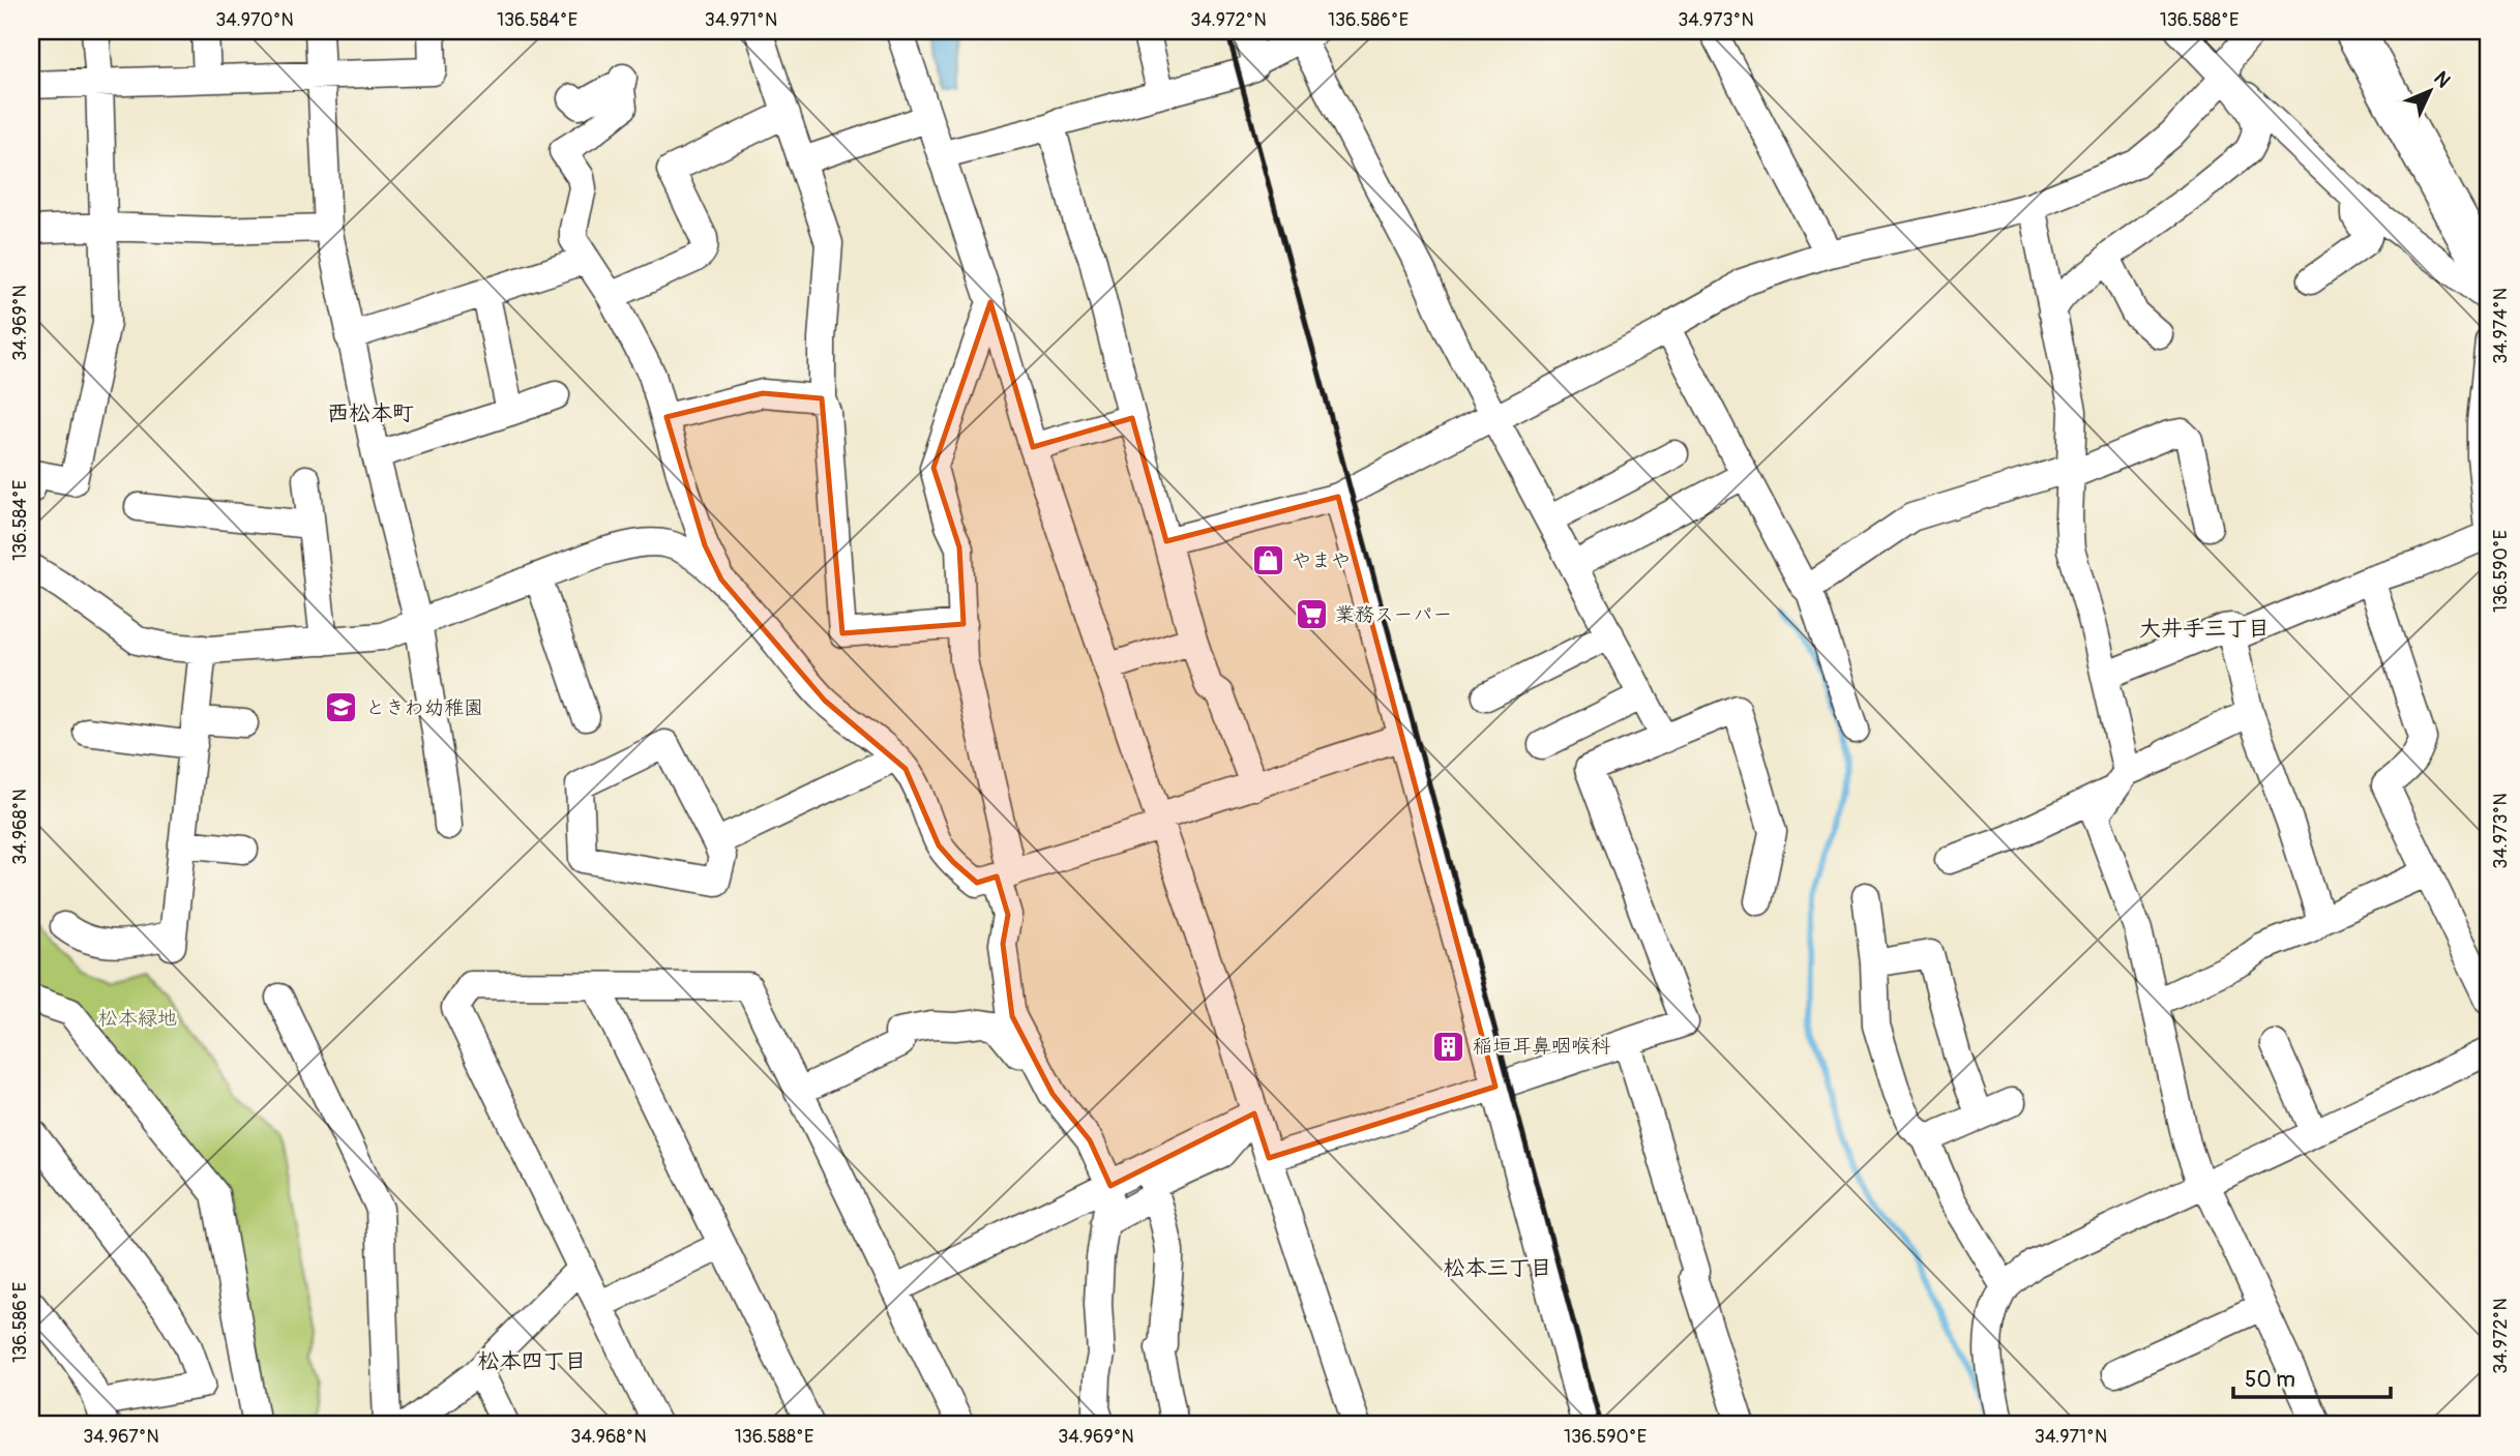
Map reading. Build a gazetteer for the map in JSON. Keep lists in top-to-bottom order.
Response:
{
  "districts": [
    "西松本町",
    "大井手三丁目",
    "松本三丁目",
    "松本四丁目"
  ],
  "parks": ["松本緑地"],
  "places": {
    "shop": ["やまや"],
    "supermarket": ["業務スーパー"],
    "school or university": ["ときわ幼稚園"],
    "building": ["稲垣耳鼻咽喉科"]
  },
  "scale_bar": "50 m",
  "north": "top right",
  "coordinates": [
    "34.970°N",
    "136.584°E",
    "34.971°N",
    "34.972°N",
    "136.586°E",
    "34.973°N",
    "136.588°E",
    "34.969°N",
    "34.974°N",
    "136.590°E",
    "34.968°N",
    "34.967°N"
  ]
}
